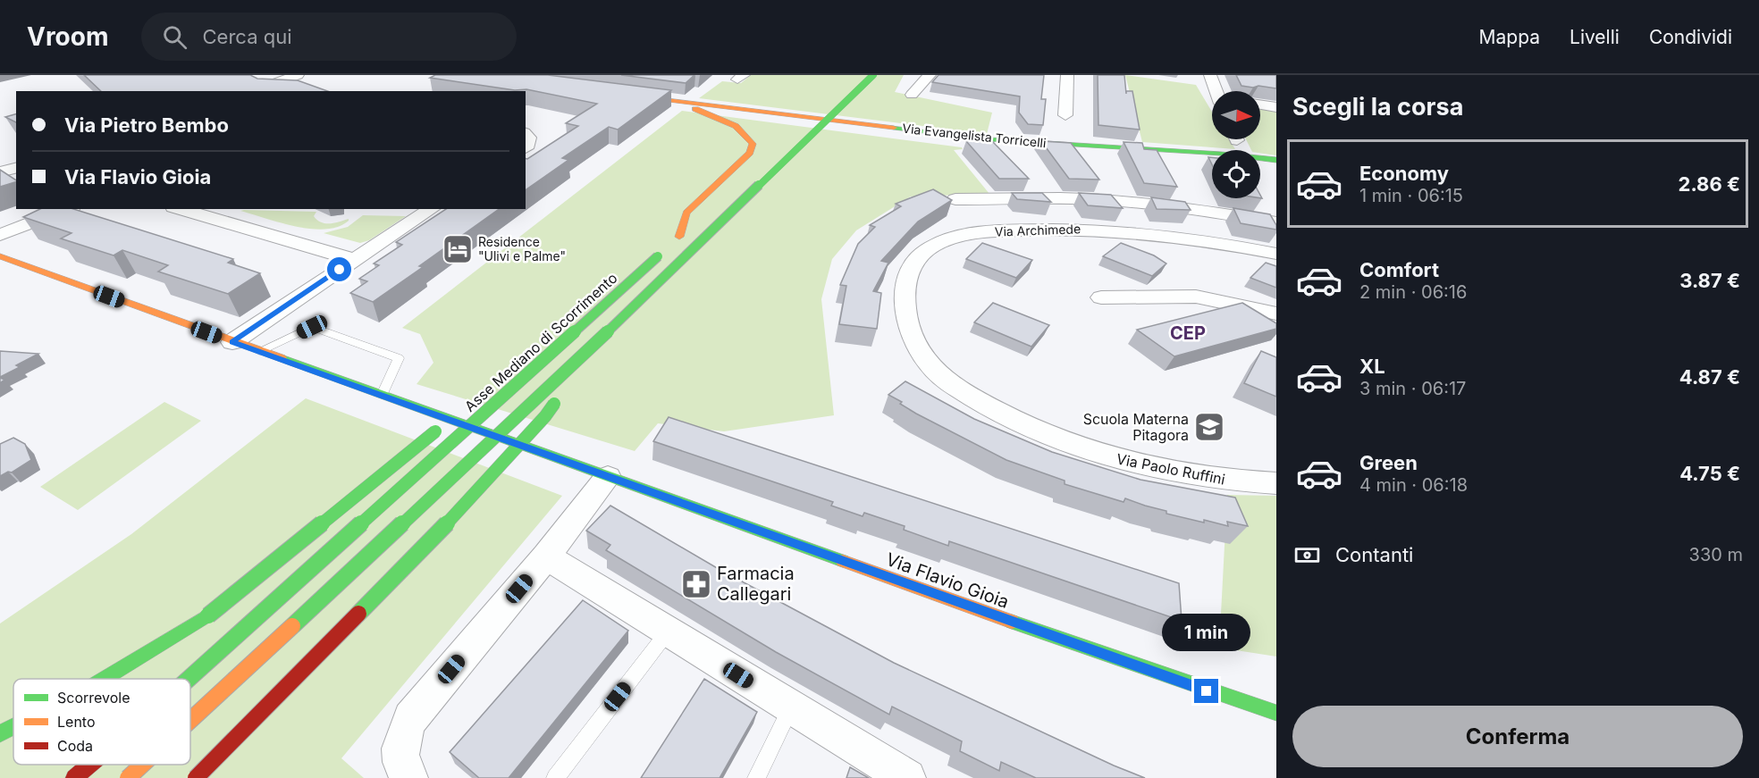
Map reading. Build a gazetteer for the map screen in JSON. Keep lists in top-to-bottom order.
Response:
{
  "streets": {
    "main road": ["Via Evangelista Torricelli", "Asse Mediano di Scorrimento", "Via Flavio Gioia"],
    "street": ["Via Archimede", "Via Paolo Ruffini"]
  },
  "crossings": [
    ["Via Archimede", "Via Paolo Ruffini"]
  ],
  "districts": ["CEP"],
  "places": {
    "hotel": ["Residence \"Ulivi e Palme\""],
    "school or university": ["Scuola Materna Pitagora"],
    "pharmacy": ["Farmacia Callegari"]
  },
  "legend": ["Scorrevole", "Lento", "Coda"],
  "north": "right",
  "page": {
    "header": "Vroom",
    "search": "Cerca qui",
    "nav": ["Mappa", "Livelli", "Condividi"],
    "heading": "Scegli la corsa",
    "banner": ["Via Pietro Bembo", "Via Flavio Gioia"],
    "list": [
      {
        "name": "Economy",
        "note": "1 min · 06:15",
        "value": "2.86 €"
      },
      {
        "name": "Comfort",
        "note": "2 min · 06:16",
        "value": "3.87 €"
      },
      {
        "name": "XL",
        "note": "3 min · 06:17",
        "value": "4.87 €"
      },
      {
        "name": "Green",
        "note": "4 min · 06:18",
        "value": "4.75 €"
      }
    ],
    "pay": ["Contanti", "330 m"],
    "bubble": "1 min",
    "buttons": "Conferma"
  }
}
